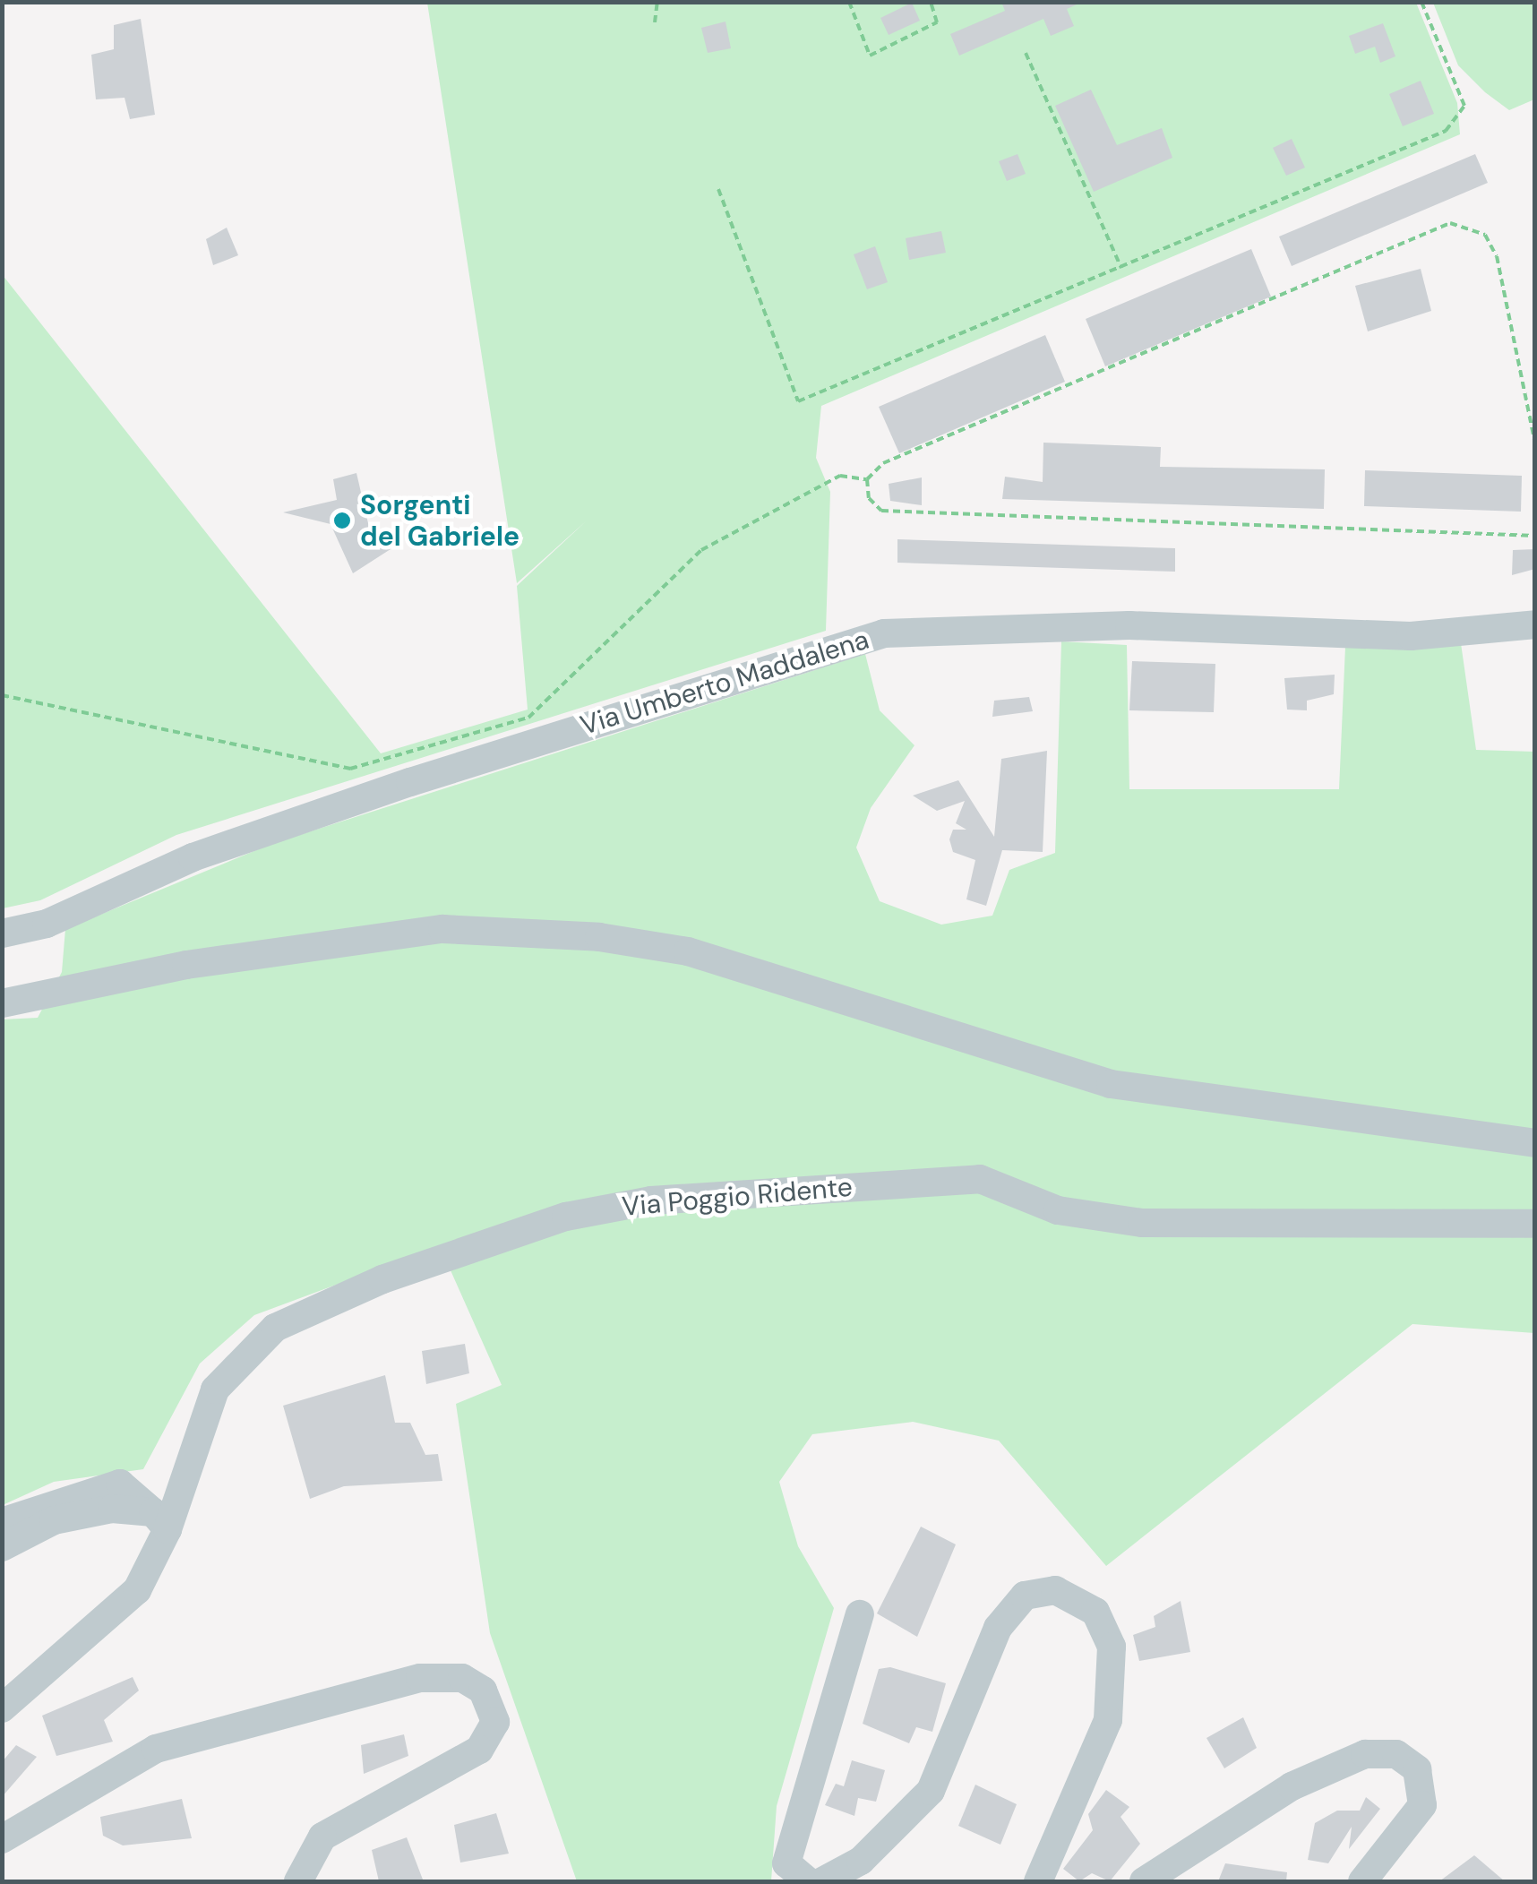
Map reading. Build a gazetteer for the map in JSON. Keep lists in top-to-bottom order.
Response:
{
  "streets": {
    "street": ["Via Umberto Maddalena", "Via Poggio Ridente"]
  },
  "places": ["Sorgenti del Gabriele"]
}
